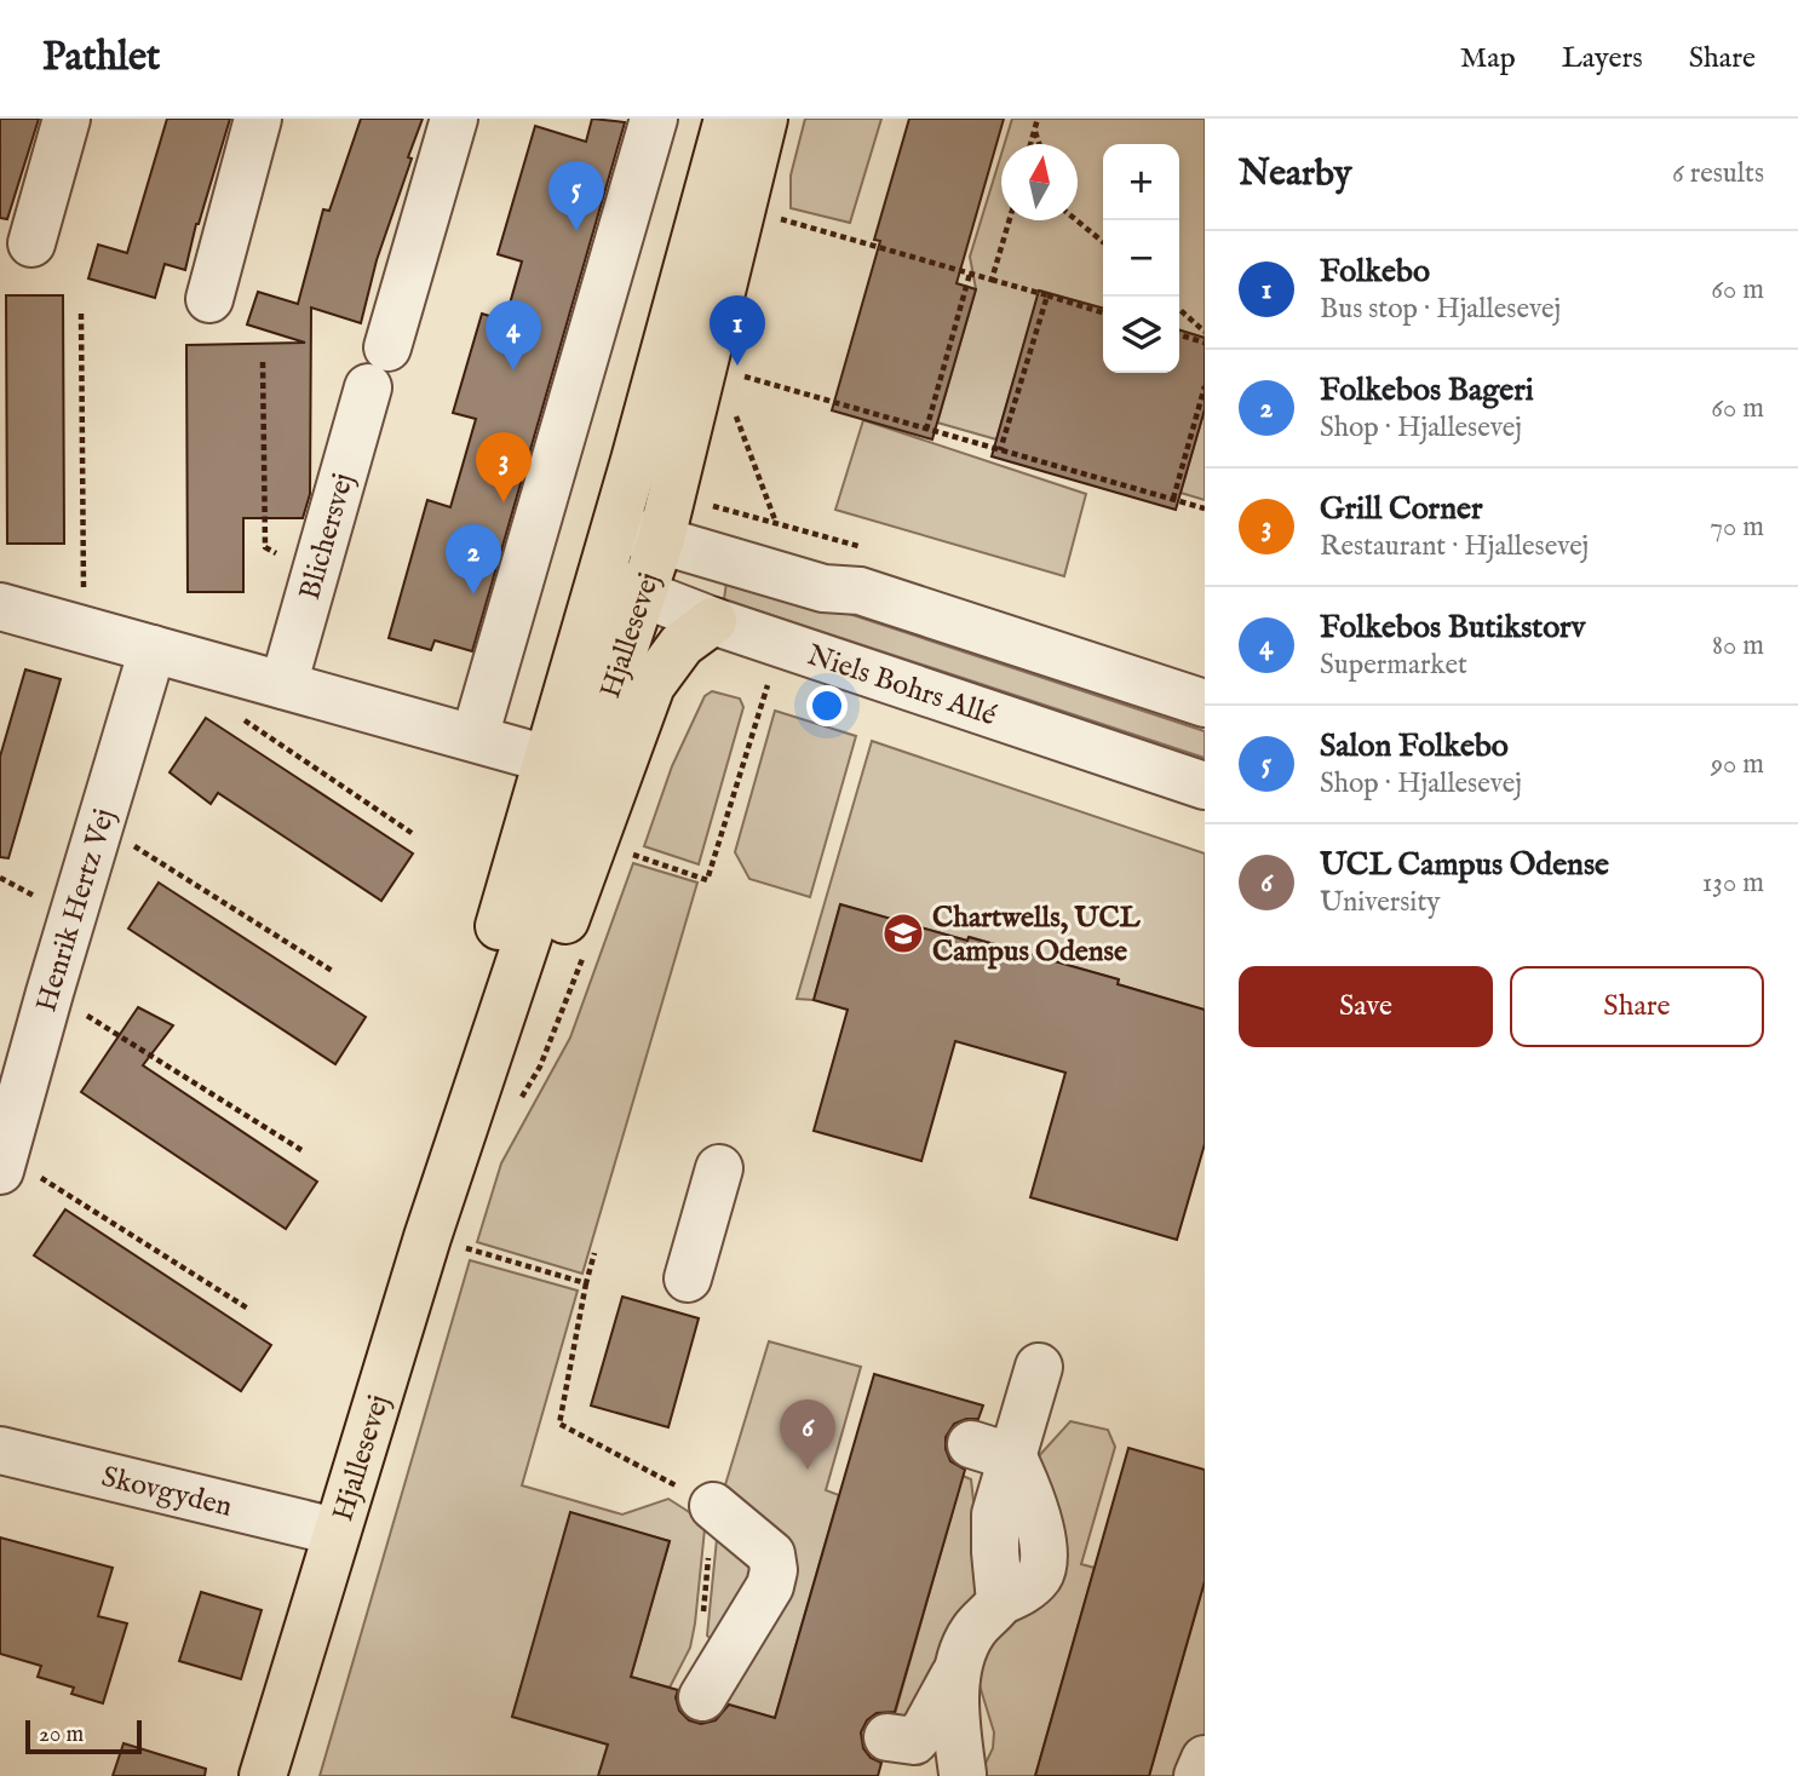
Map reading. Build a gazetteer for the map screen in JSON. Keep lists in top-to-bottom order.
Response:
{
  "streets": {
    "main road": ["Hjallesevej"],
    "street": [
      "Blichersvej",
      "Niels Bohrs Allé",
      "Henrik Hertz Vej",
      "Skovgyden"
    ]
  },
  "crossings": [
    ["Hjallesevej", "Niels Bohrs Allé"],
    ["Hjallesevej", "Skovgyden"]
  ],
  "places": {
    "school or university": ["Chartwells, UCL Campus Odense"]
  },
  "scale_bar": "20 m",
  "north": "top",
  "page": {
    "header": "Pathlet",
    "nav": ["Map", "Layers", "Share"],
    "heading": ["Nearby", "6 results"],
    "map_buttons": ["+", "−"],
    "pins": [
      "5",
      "1",
      "4",
      "3",
      "2",
      "6"
    ],
    "list": [
      {
        "mark": "1",
        "name": "Folkebo",
        "note": "Bus stop · Hjallesevej",
        "value": "60 m"
      },
      {
        "mark": "2",
        "name": "Folkebos Bageri",
        "note": "Shop · Hjallesevej",
        "value": "60 m"
      },
      {
        "mark": "3",
        "name": "Grill Corner",
        "note": "Restaurant · Hjallesevej",
        "value": "70 m"
      },
      {
        "mark": "4",
        "name": "Folkebos Butikstorv",
        "note": "Supermarket",
        "value": "80 m"
      },
      {
        "mark": "5",
        "name": "Salon Folkebo",
        "note": "Shop · Hjallesevej",
        "value": "90 m"
      },
      {
        "mark": "6",
        "name": "UCL Campus Odense",
        "note": "University",
        "value": "130 m"
      }
    ],
    "buttons": ["Save", "Share"],
    "scale": "20 m"
  }
}
